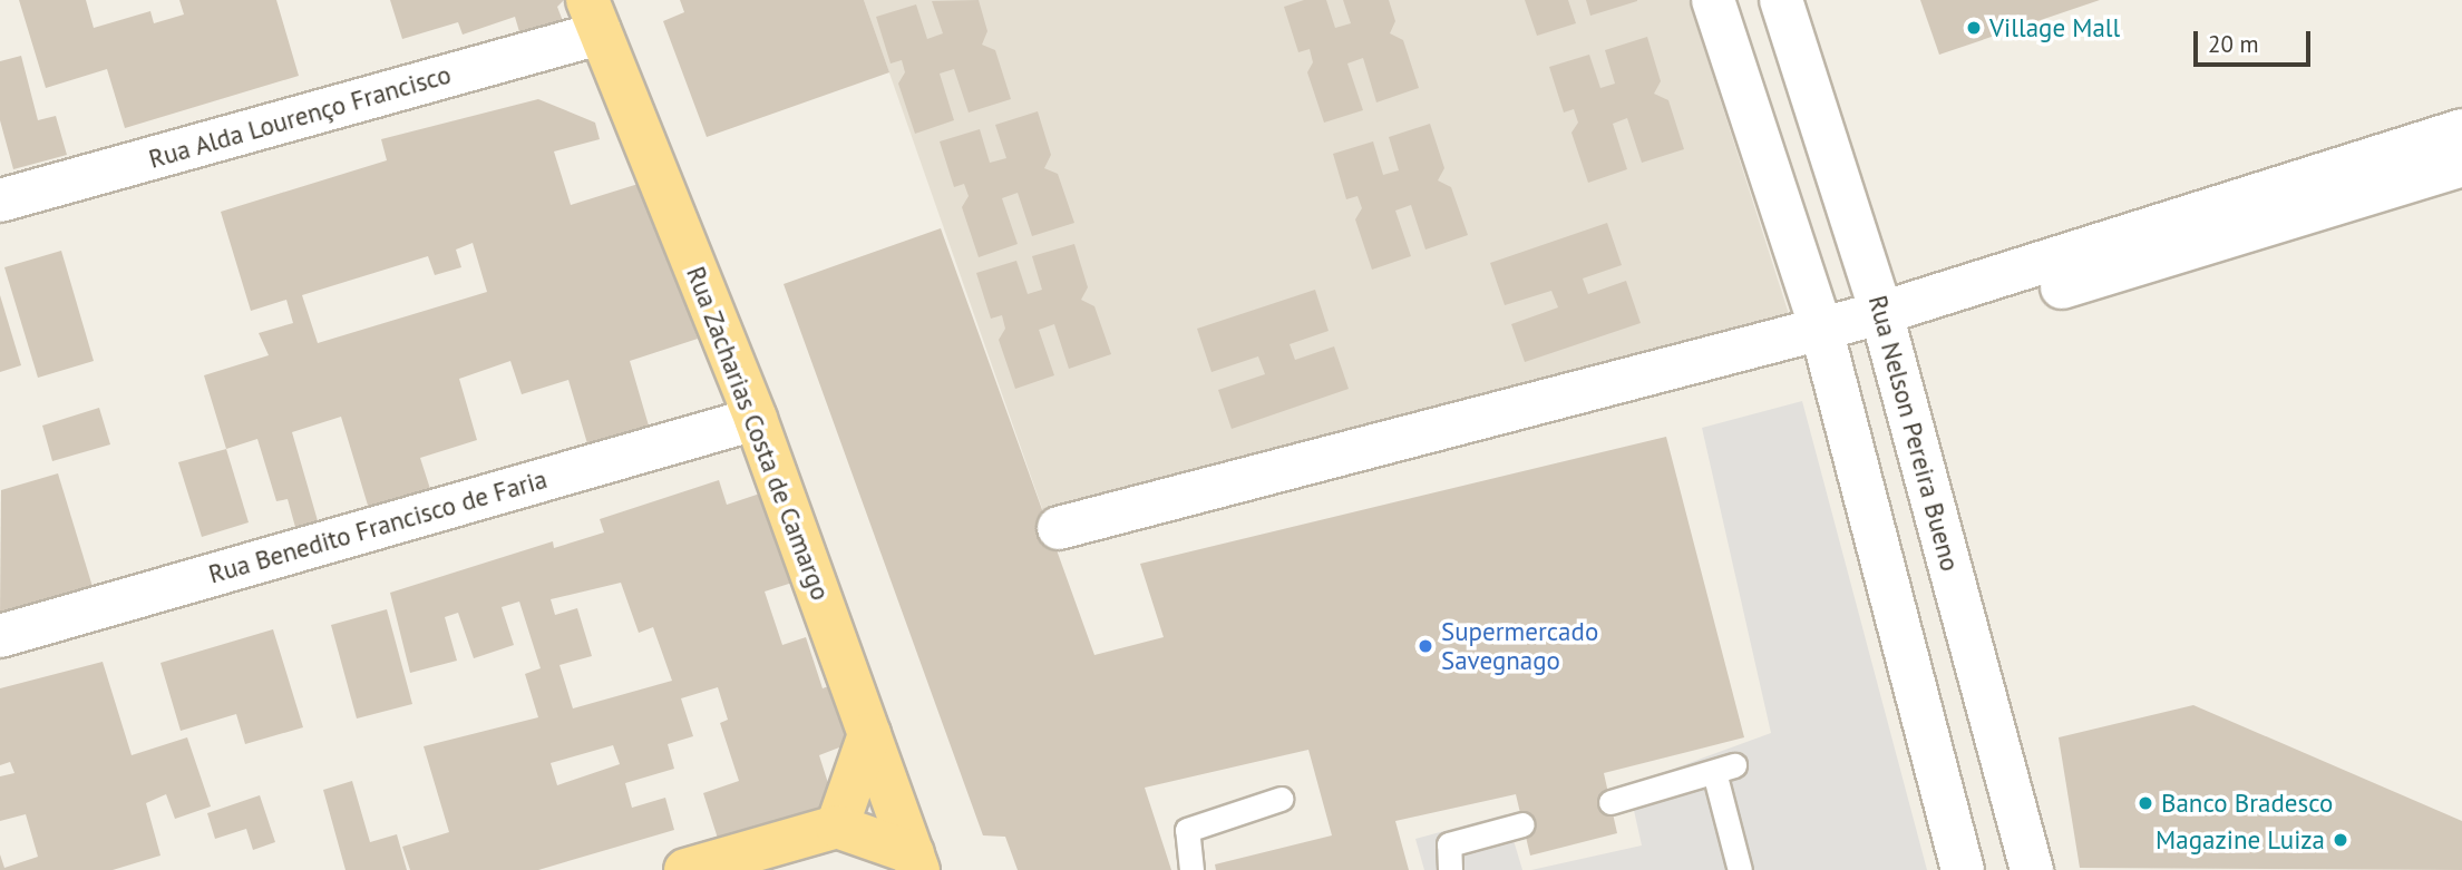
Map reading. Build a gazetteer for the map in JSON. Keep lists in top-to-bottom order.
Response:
{
  "streets": {
    "main road": ["Rua Zacharias Costa de Camargo"],
    "street": ["Rua Alda Lourenço Francisco", "Rua Nelson Pereira Bueno", "Rua Benedito Francisco de Faria"]
  },
  "crossings": [
    ["Rua Alda Lourenço Francisco", "Rua Zacharias Costa de Camargo"],
    ["Rua Zacharias Costa de Camargo", "Rua Benedito Francisco de Faria"]
  ],
  "places": [
    "Village Mall",
    "Supermercado Savegnago",
    "Banco Bradesco",
    "Magazine Luiza"
  ],
  "scale_bar": "20 m"
}
